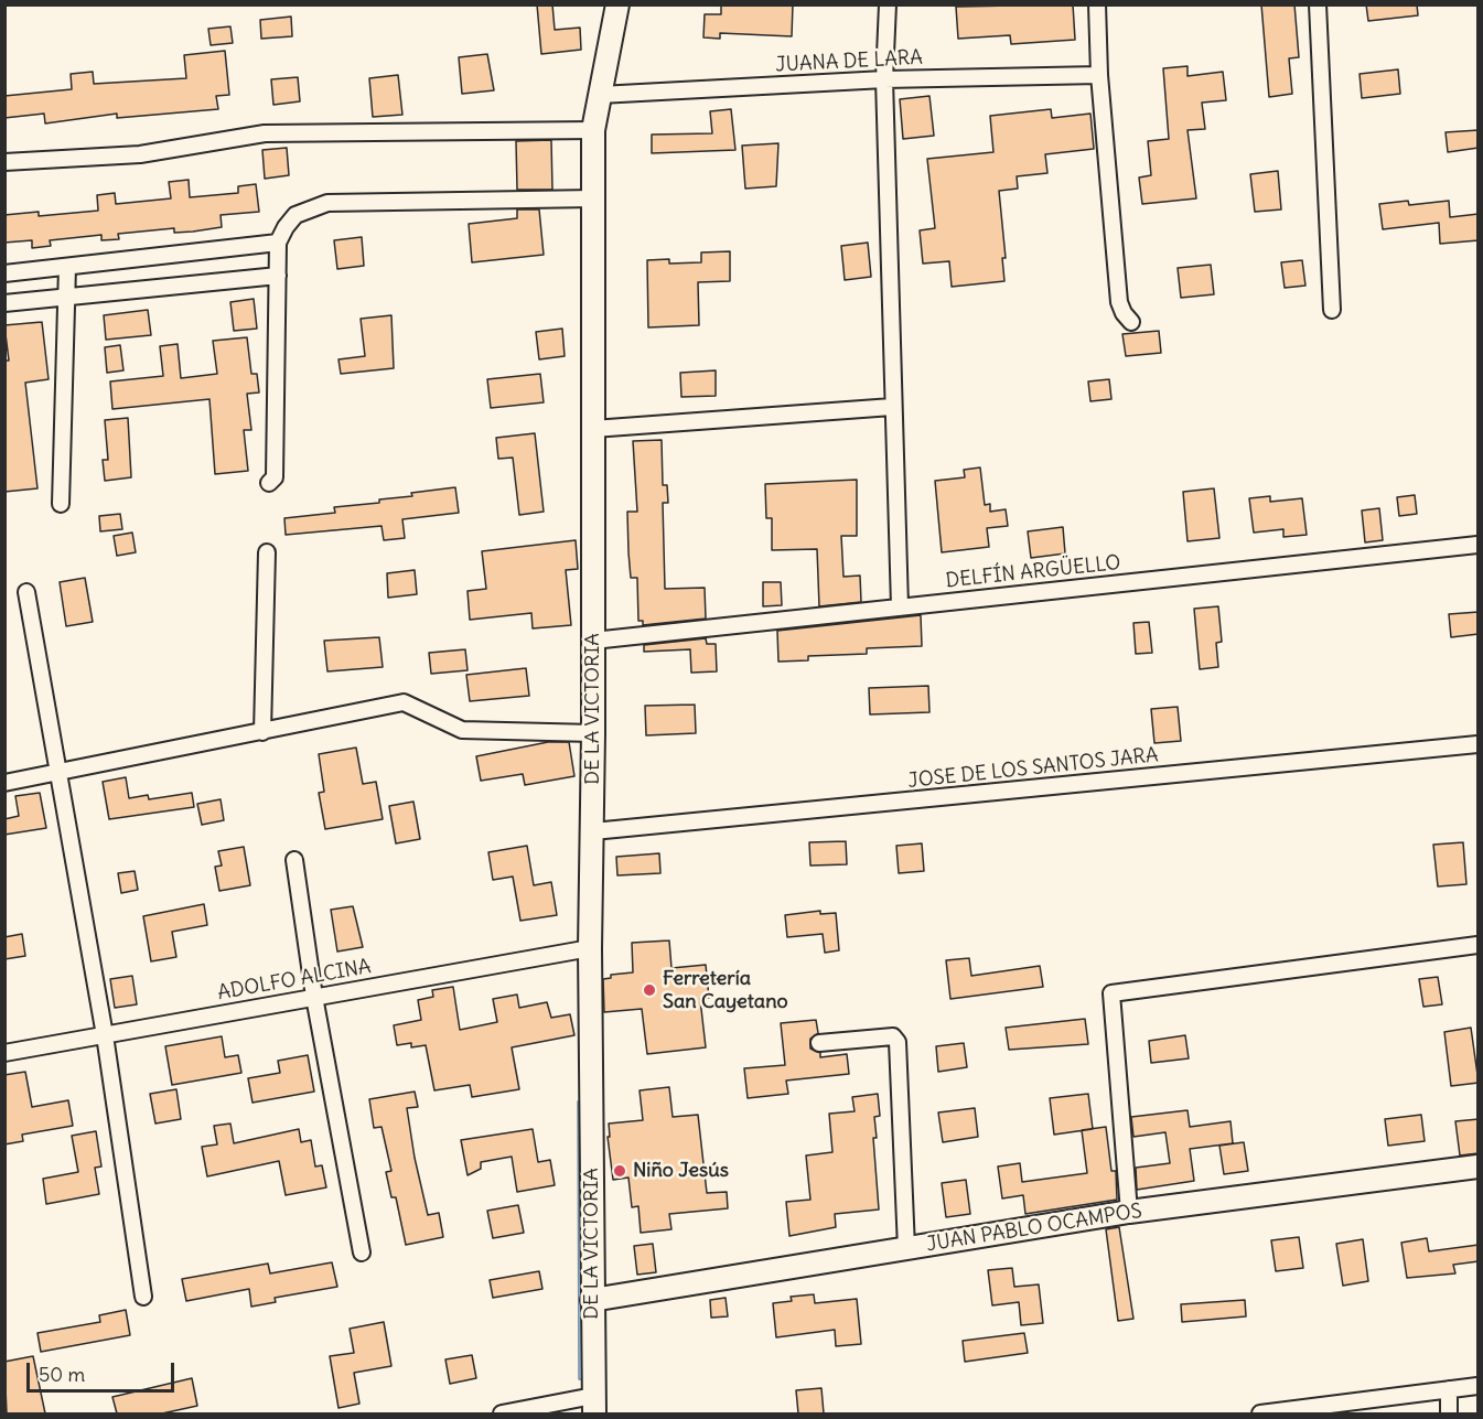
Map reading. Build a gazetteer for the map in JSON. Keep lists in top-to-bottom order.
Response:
{
  "streets": {
    "main road": ["DE LA VICTORIA", "JUAN PABLO OCAMPOS"],
    "street": [
      "JUANA DE LARA",
      "DELFÍN ARGÜELLO",
      "JOSE DE LOS SANTOS JARA",
      "ADOLFO ALCINA"
    ]
  },
  "crossings": [
    ["JUANA DE LARA", "DE LA VICTORIA"],
    ["DELFÍN ARGÜELLO", "DE LA VICTORIA"],
    ["DE LA VICTORIA", "JOSE DE LOS SANTOS JARA"],
    ["DE LA VICTORIA", "ADOLFO ALCINA"],
    ["DE LA VICTORIA", "JUAN PABLO OCAMPOS"]
  ],
  "places": ["Ferretería San Cayetano", "Niño Jesús"],
  "scale_bar": "50 m"
}
